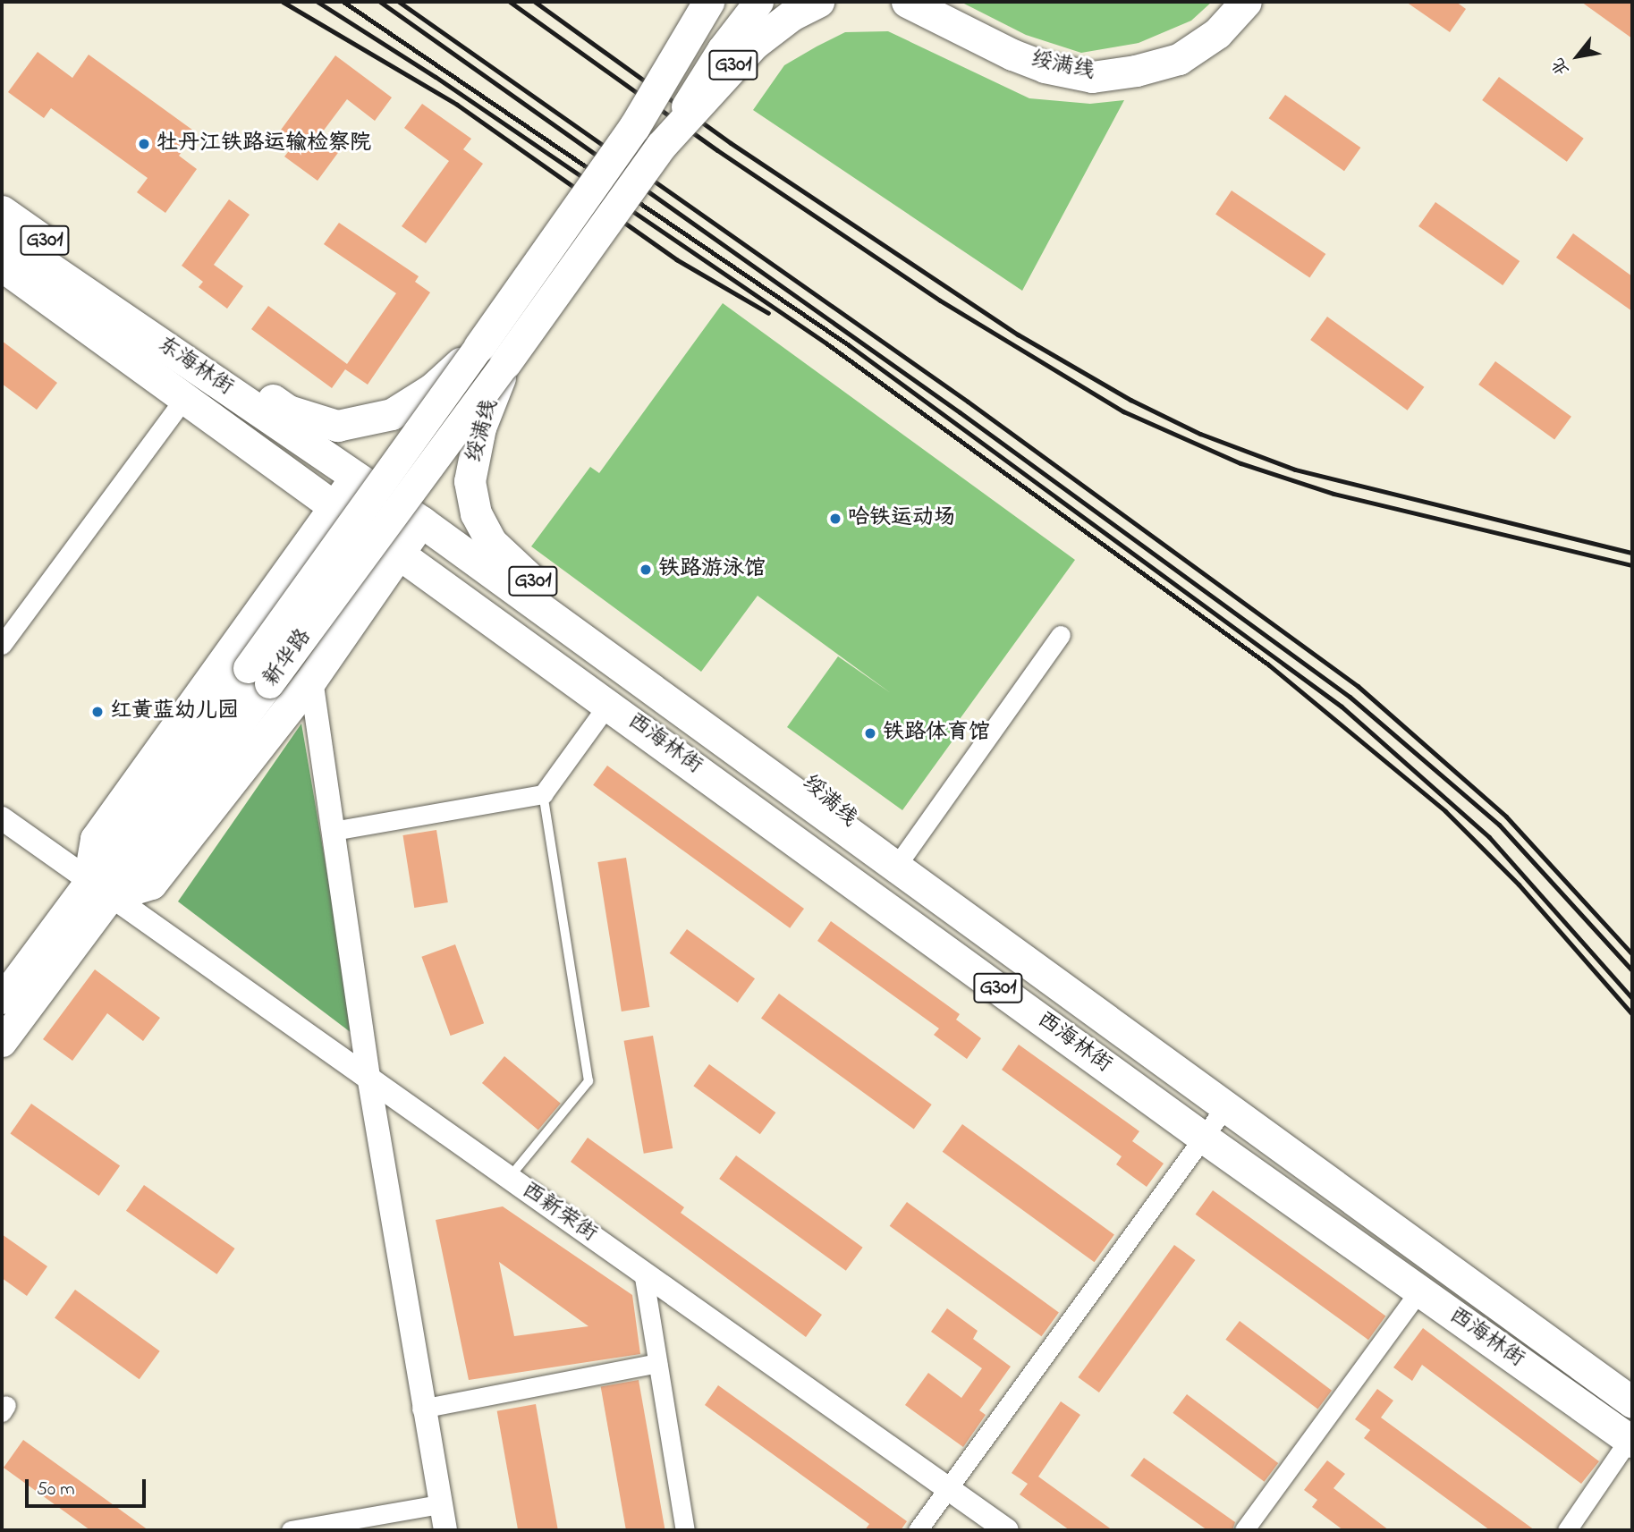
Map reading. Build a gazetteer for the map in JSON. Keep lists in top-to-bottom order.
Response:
{
  "streets": {
    "highway": [
      "G301",
      "绥满线",
      "东海林街",
      "西海林街"
    ],
    "main road": ["新华路"],
    "street": ["西新荣街"]
  },
  "crossings": [
    ["G301", "新华路"],
    ["绥满线", "新华路"],
    ["绥满线", "西海林街"],
    ["东海林街", "西海林街"]
  ],
  "places": [
    "牡丹江铁路运输检察院",
    "哈铁运动场",
    "铁路游泳馆",
    "红黄蓝幼儿园",
    "铁路体育馆"
  ],
  "scale_bar": "50 m",
  "north": "bottom left"
}
